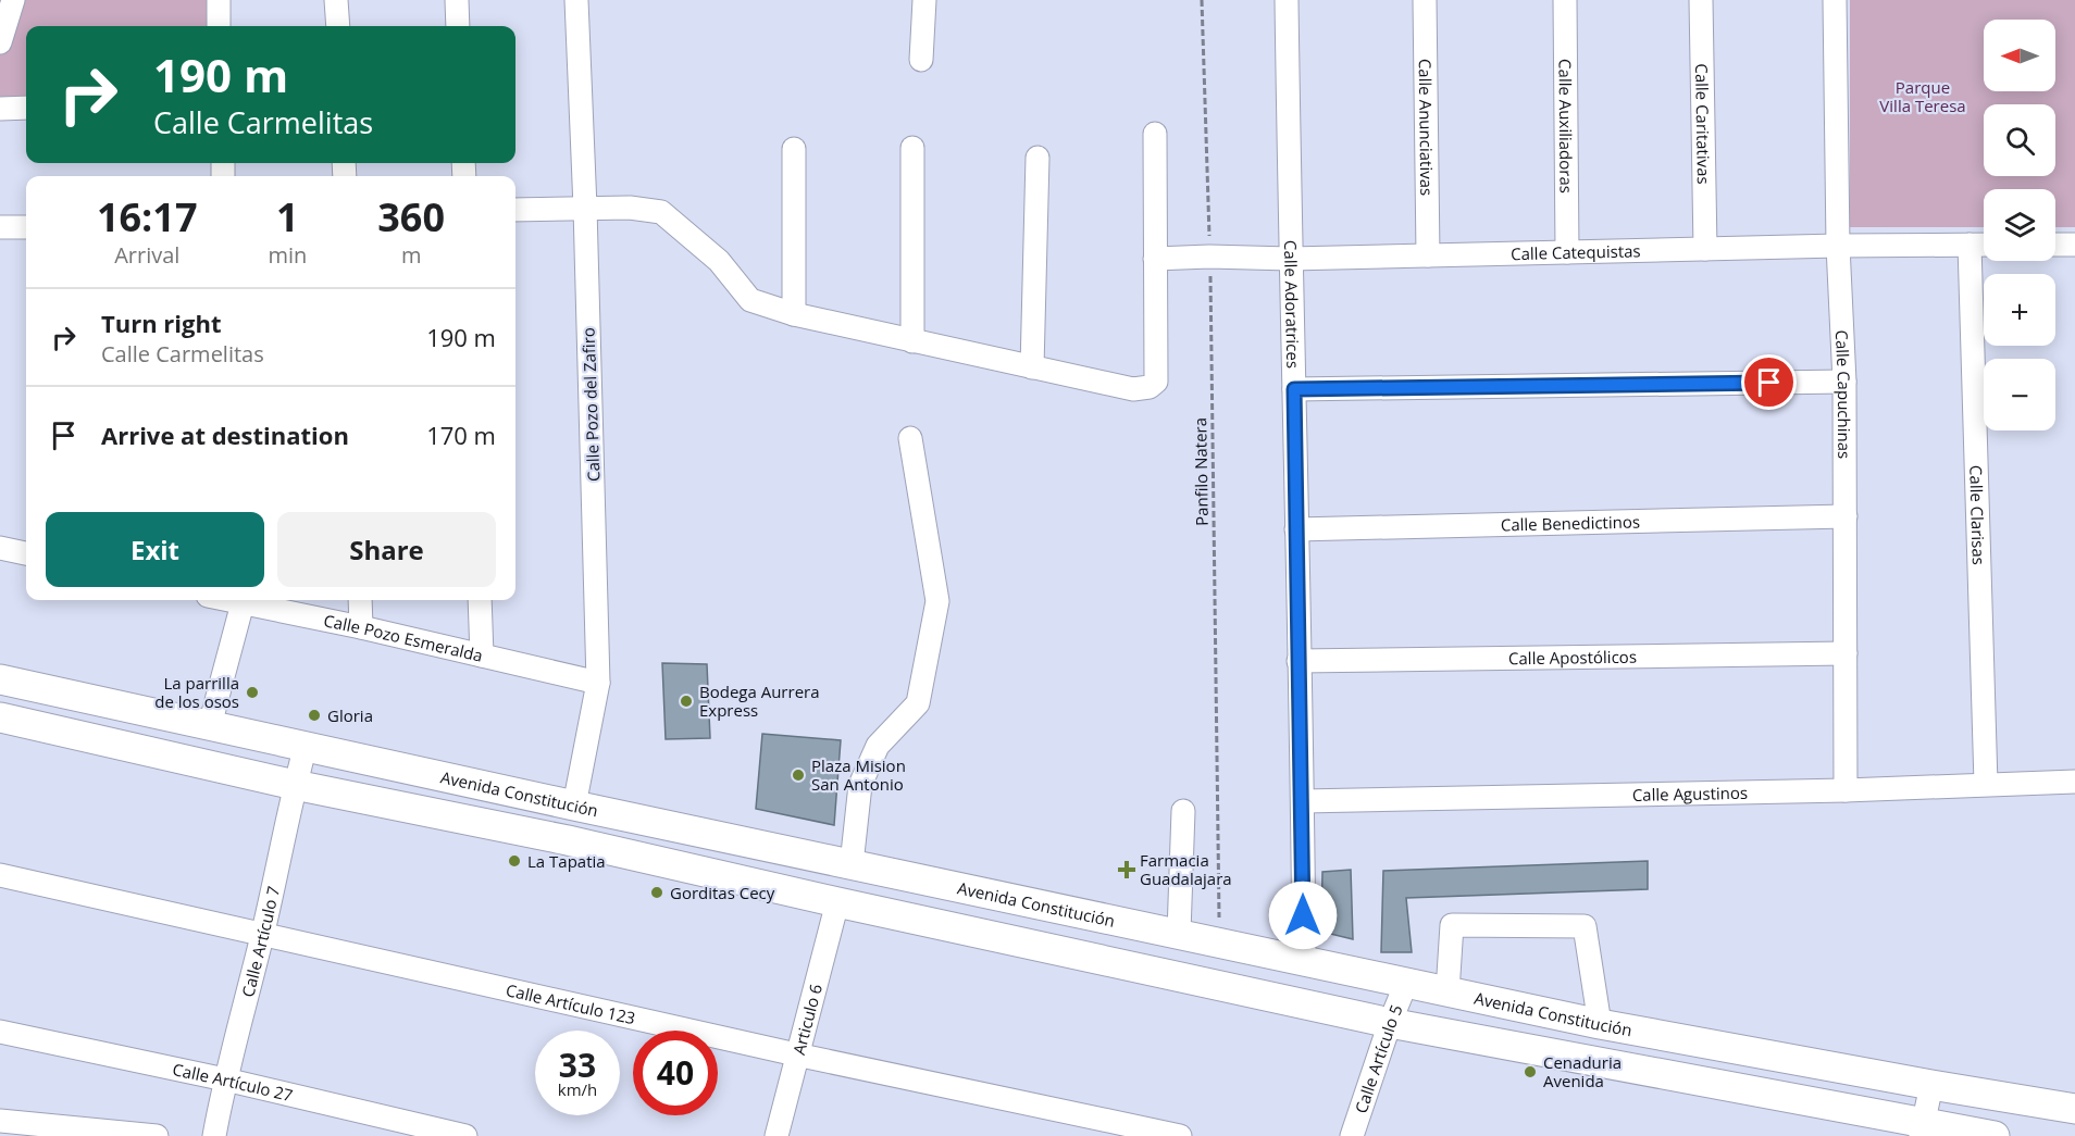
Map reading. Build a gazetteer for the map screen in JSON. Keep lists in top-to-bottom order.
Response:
{
  "streets": {
    "main road": ["Avenida Constitución"],
    "street": [
      "Calle Caritativas",
      "Calle Auxiliadoras",
      "Calle Anunciativas",
      "Calle Catequistas",
      "Calle Adoratrices",
      "Calle Capuchinas",
      "Calle Pozo del Zafiro",
      "Calle Clarisas",
      "Calle Benedictinos",
      "Calle Pozo Esmeralda",
      "Calle Apostólicos",
      "Calle Agustinos",
      "Calle Artículo 7",
      "Calle Artículo 123",
      "Articulo 6",
      "Calle Artículo 5",
      "Calle Artículo 27"
    ],
    "path": ["Panfilo Natera"]
  },
  "crossings": [
    ["Calle Caritativas", "Calle Catequistas"],
    ["Calle Auxiliadoras", "Calle Catequistas"],
    ["Calle Anunciativas", "Calle Catequistas"],
    ["Calle Catequistas", "Calle Adoratrices"],
    ["Calle Catequistas", "Calle Capuchinas"],
    ["Calle Catequistas", "Panfilo Natera"],
    ["Calle Catequistas", "Calle Clarisas"],
    ["Calle Adoratrices", "Calle Benedictinos"],
    ["Calle Adoratrices", "Calle Apostólicos"],
    ["Calle Adoratrices", "Avenida Constitución"],
    ["Calle Adoratrices", "Calle Agustinos"],
    ["Calle Capuchinas", "Calle Benedictinos"],
    ["Calle Capuchinas", "Calle Apostólicos"],
    ["Calle Capuchinas", "Calle Agustinos"],
    ["Calle Pozo del Zafiro", "Calle Pozo Esmeralda"],
    ["Calle Pozo del Zafiro", "Avenida Constitución"],
    ["Panfilo Natera", "Avenida Constitución"],
    ["Calle Clarisas", "Calle Agustinos"],
    ["Avenida Constitución", "Calle Artículo 7"],
    ["Avenida Constitución", "Calle Artículo 5"],
    ["Calle Artículo 7", "Calle Artículo 123"],
    ["Calle Artículo 7", "Calle Artículo 27"],
    ["Calle Artículo 123", "Articulo 6"]
  ],
  "parks": ["Parque Villa Teresa"],
  "places": {
    "other": [
      "La parrilla de los osos",
      "Bodega Aurrera Express",
      "Gloria",
      "Plaza Mision San Antonio",
      "La Tapatia",
      "Gorditas Cecy",
      "Cenaduria Avenida"
    ],
    "health": ["Farmacia Guadalajara"]
  },
  "north": "left",
  "page": {
    "map_buttons": ["+", "−"],
    "turn": ["190 m", "Calle Carmelitas"],
    "eta": [
      "16:17",
      "Arrival",
      "1",
      "min",
      "360",
      "m"
    ],
    "list": [
      {
        "name": "Turn right",
        "note": "Calle Carmelitas",
        "value": "190 m"
      },
      {
        "name": "Arrive at destination",
        "value": "170 m"
      }
    ],
    "buttons": ["Exit", "Share"],
    "speed": "33 km/h",
    "limit": "40"
  }
}
